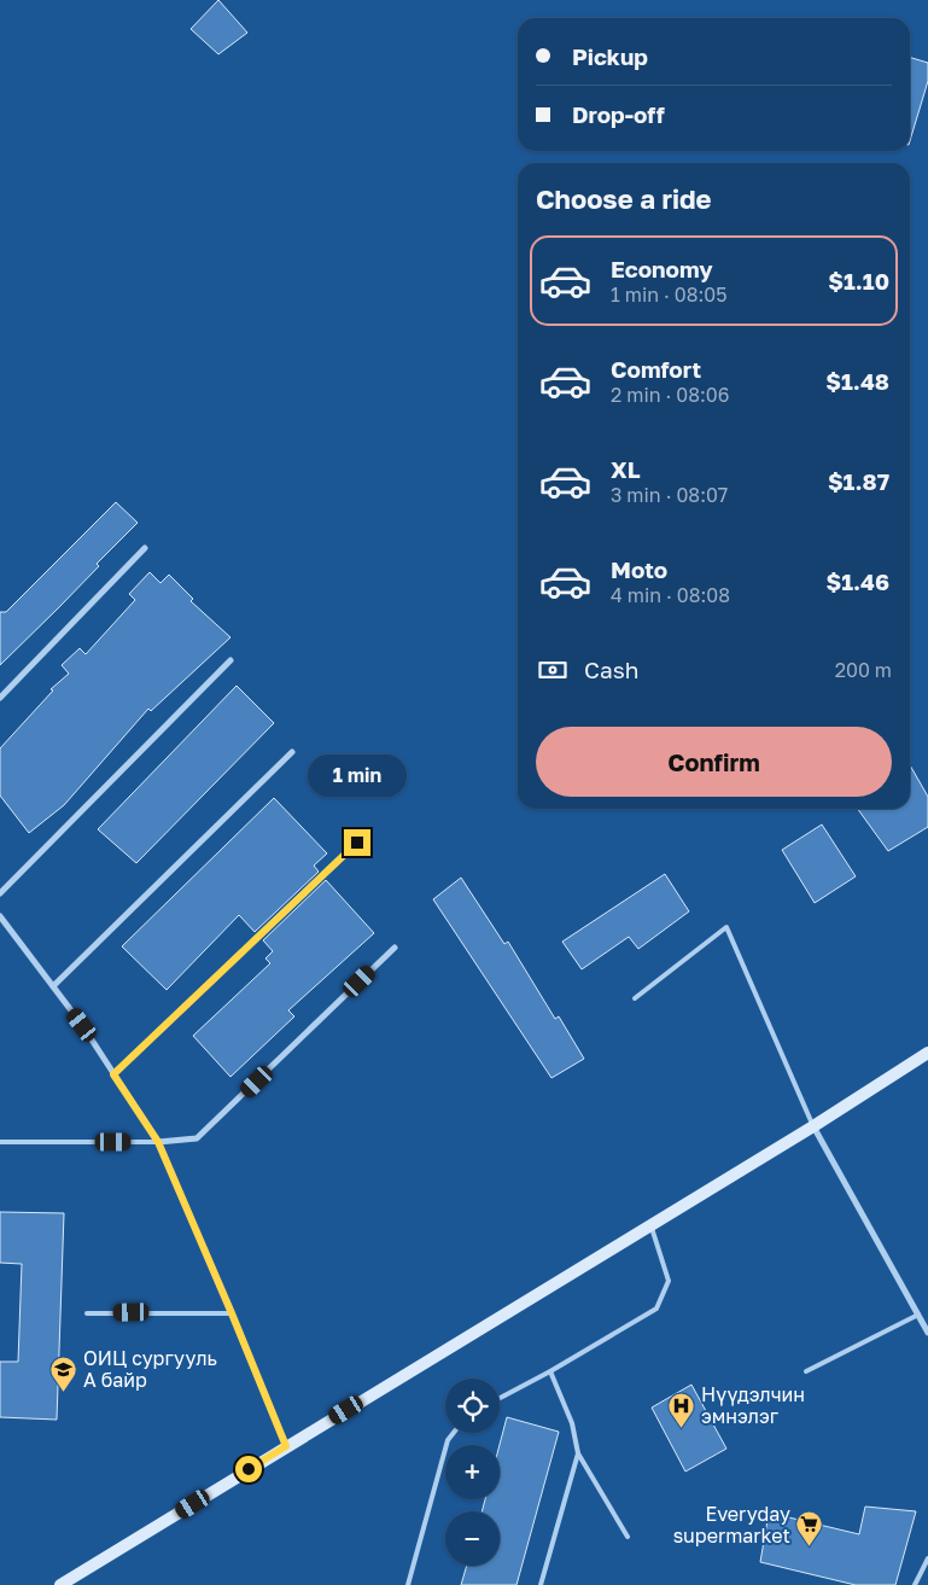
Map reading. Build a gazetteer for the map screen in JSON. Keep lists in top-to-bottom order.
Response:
{
  "places": {
    "school or university": ["ОИЦ сургууль А байр"],
    "hospital": ["Нүүдэлчин эмнэлэг"],
    "supermarket": ["Everyday supermarket"]
  },
  "page": {
    "banner": ["Pickup", "Drop-off"],
    "heading": "Choose a ride",
    "list": [
      {
        "name": "Economy",
        "note": "1 min · 08:05",
        "value": "$1.10"
      },
      {
        "name": "Comfort",
        "note": "2 min · 08:06",
        "value": "$1.48"
      },
      {
        "name": "XL",
        "note": "3 min · 08:07",
        "value": "$1.87"
      },
      {
        "name": "Moto",
        "note": "4 min · 08:08",
        "value": "$1.46"
      }
    ],
    "pay": ["Cash", "200 m"],
    "buttons": "Confirm",
    "bubble": "1 min",
    "map_buttons": ["+", "−"]
  }
}
